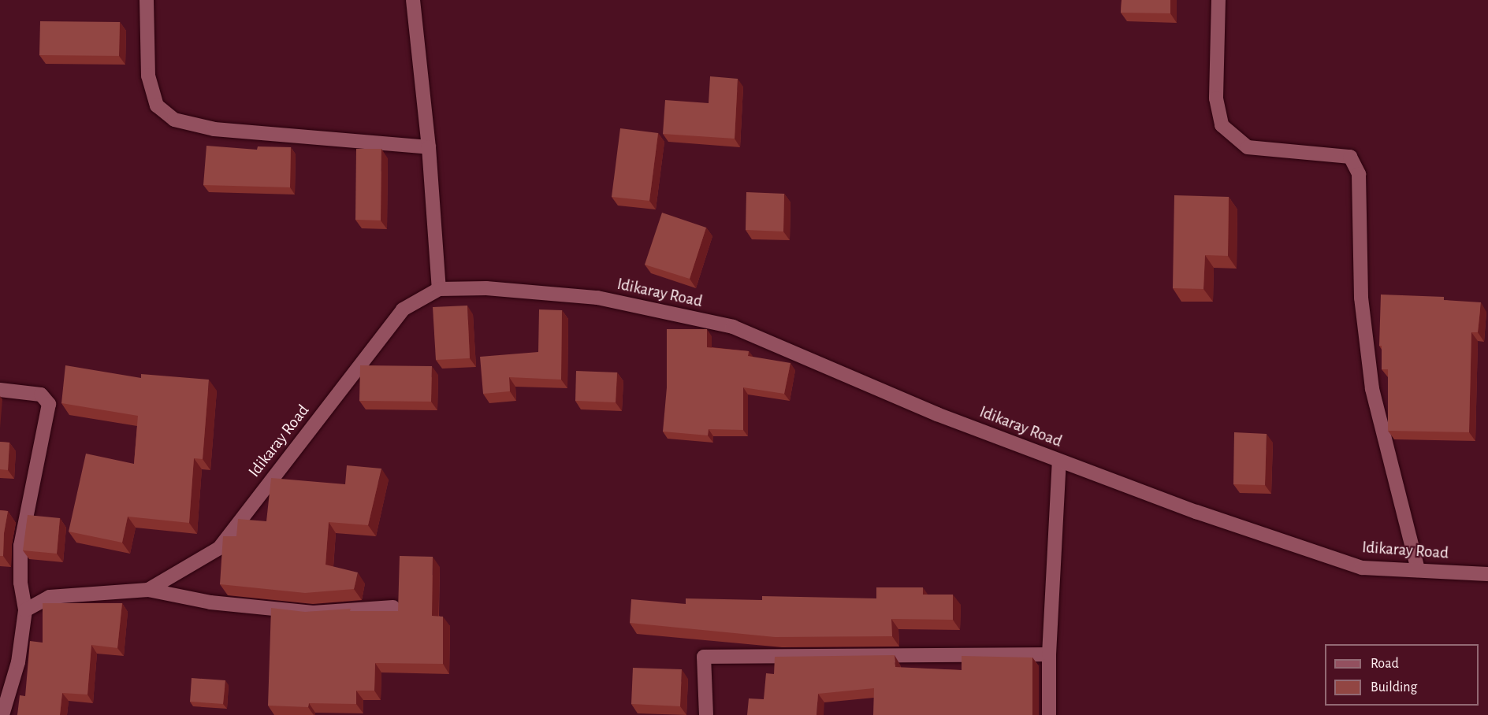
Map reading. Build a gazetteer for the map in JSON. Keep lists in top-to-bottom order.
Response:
{
  "streets": {
    "street": ["Idikaray Road"]
  },
  "legend": ["Road", "Building"]
}
